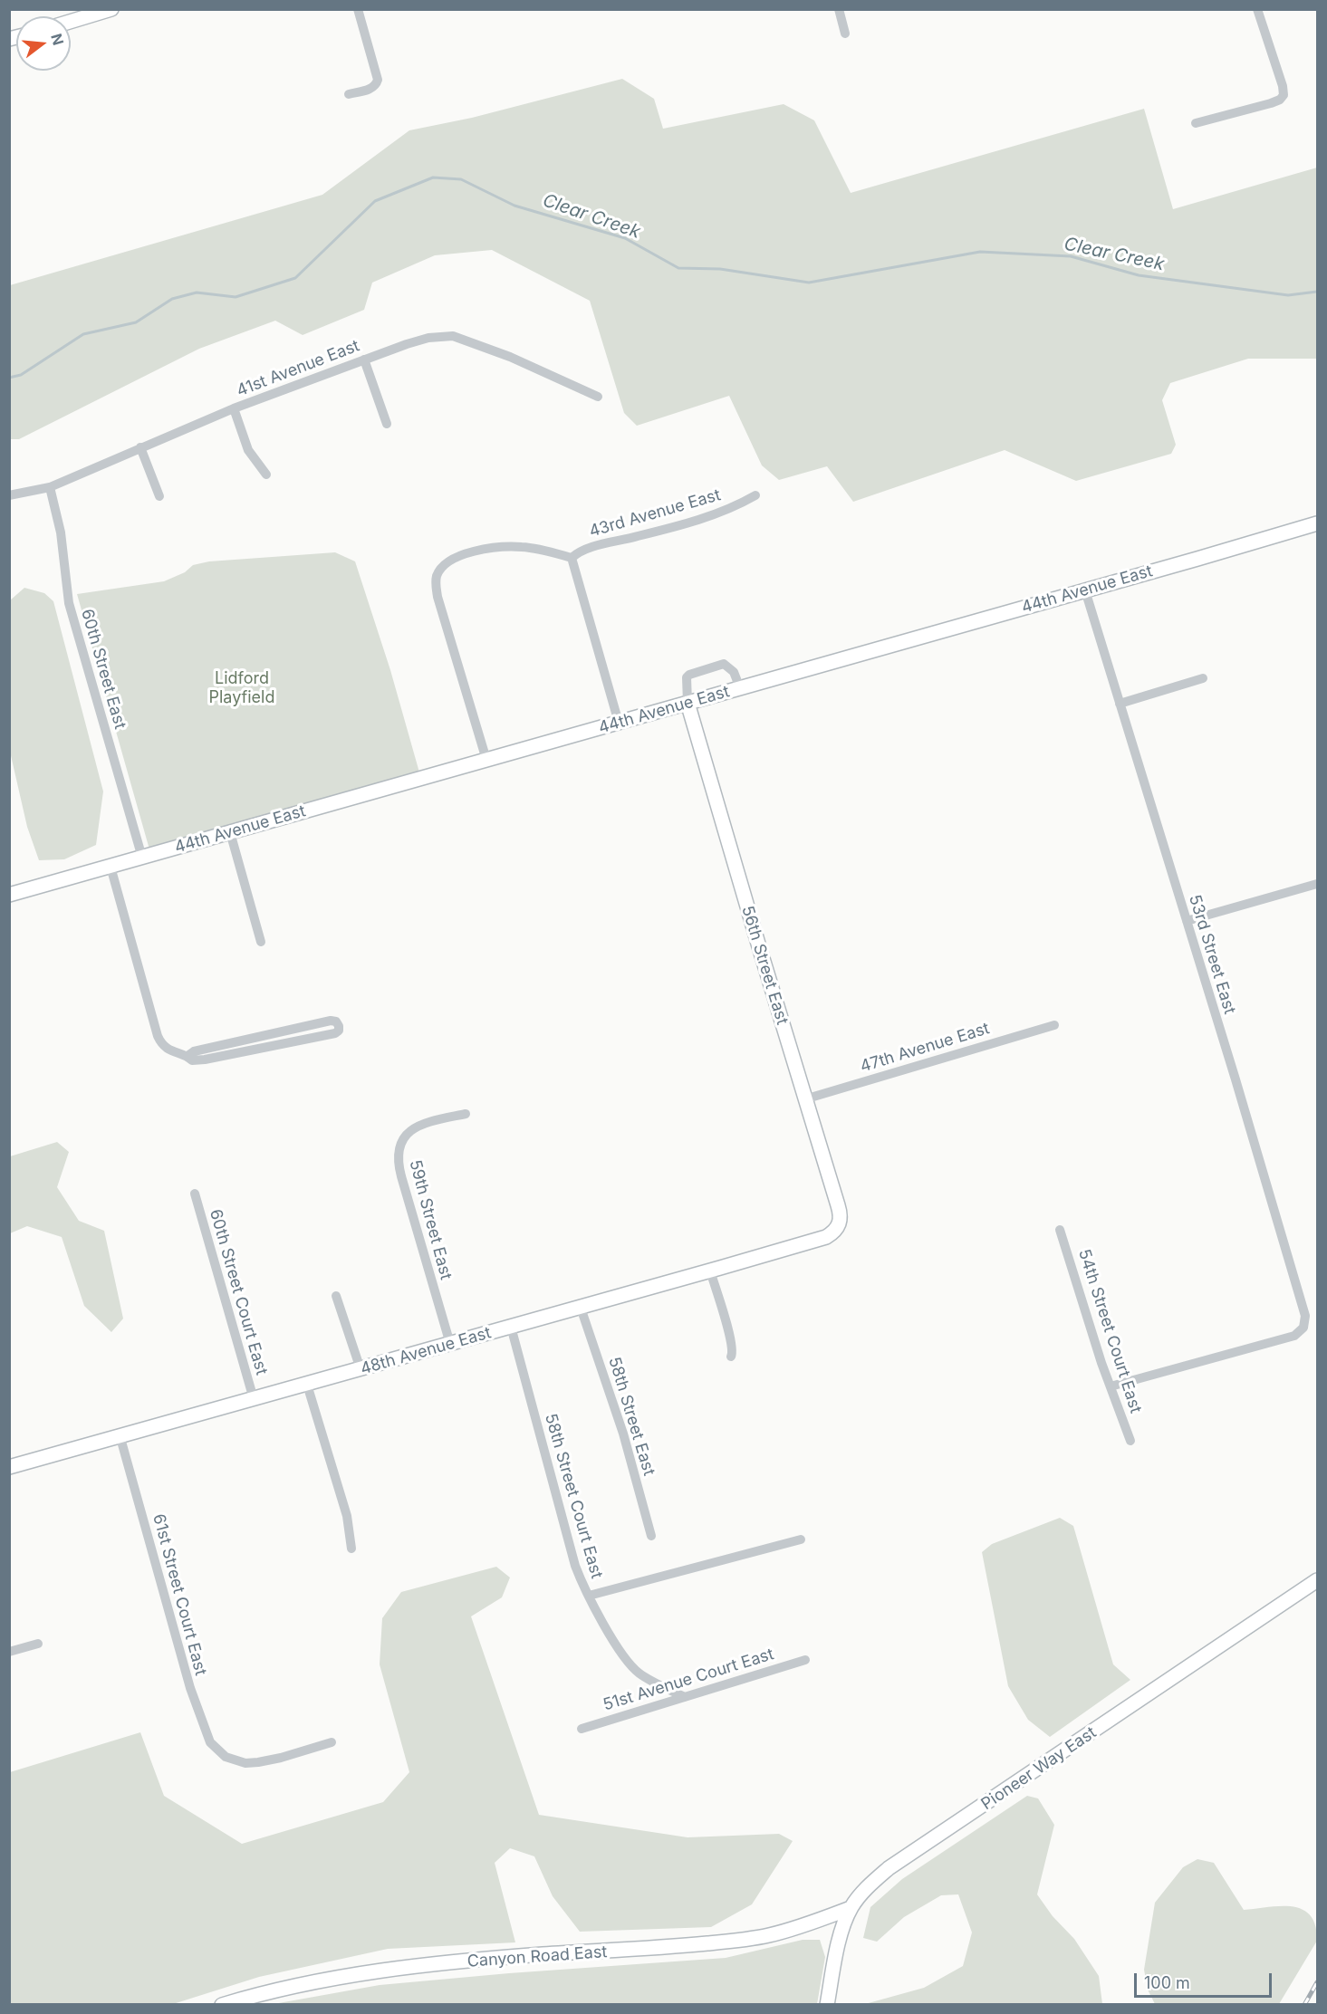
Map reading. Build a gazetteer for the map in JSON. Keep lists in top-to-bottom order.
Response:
{
  "streets": {
    "street": [
      "41st Avenue East",
      "43rd Avenue East",
      "44th Avenue East",
      "60th Street East",
      "53rd Street East",
      "56th Street East",
      "47th Avenue East",
      "59th Street East",
      "60th Street Court East",
      "54th Street Court East",
      "48th Avenue East",
      "58th Street East",
      "58th Street Court East",
      "61st Street Court East",
      "51st Avenue Court East",
      "Pioneer Way East",
      "Canyon Road East"
    ]
  },
  "crossings": [
    ["41st Avenue East", "60th Street East"],
    ["44th Avenue East", "60th Street East"],
    ["44th Avenue East", "53rd Street East"],
    ["44th Avenue East", "56th Street East"],
    ["53rd Street East", "54th Street Court East"],
    ["56th Street East", "47th Avenue East"],
    ["56th Street East", "48th Avenue East"],
    ["59th Street East", "48th Avenue East"],
    ["60th Street Court East", "48th Avenue East"],
    ["48th Avenue East", "58th Street East"],
    ["48th Avenue East", "58th Street Court East"],
    ["48th Avenue East", "61st Street Court East"],
    ["58th Street Court East", "51st Avenue Court East"],
    ["Pioneer Way East", "Canyon Road East"]
  ],
  "water": ["Clear Creek"],
  "parks": ["Lidford Playfield"],
  "scale_bar": "100 m",
  "north": "right"
}
